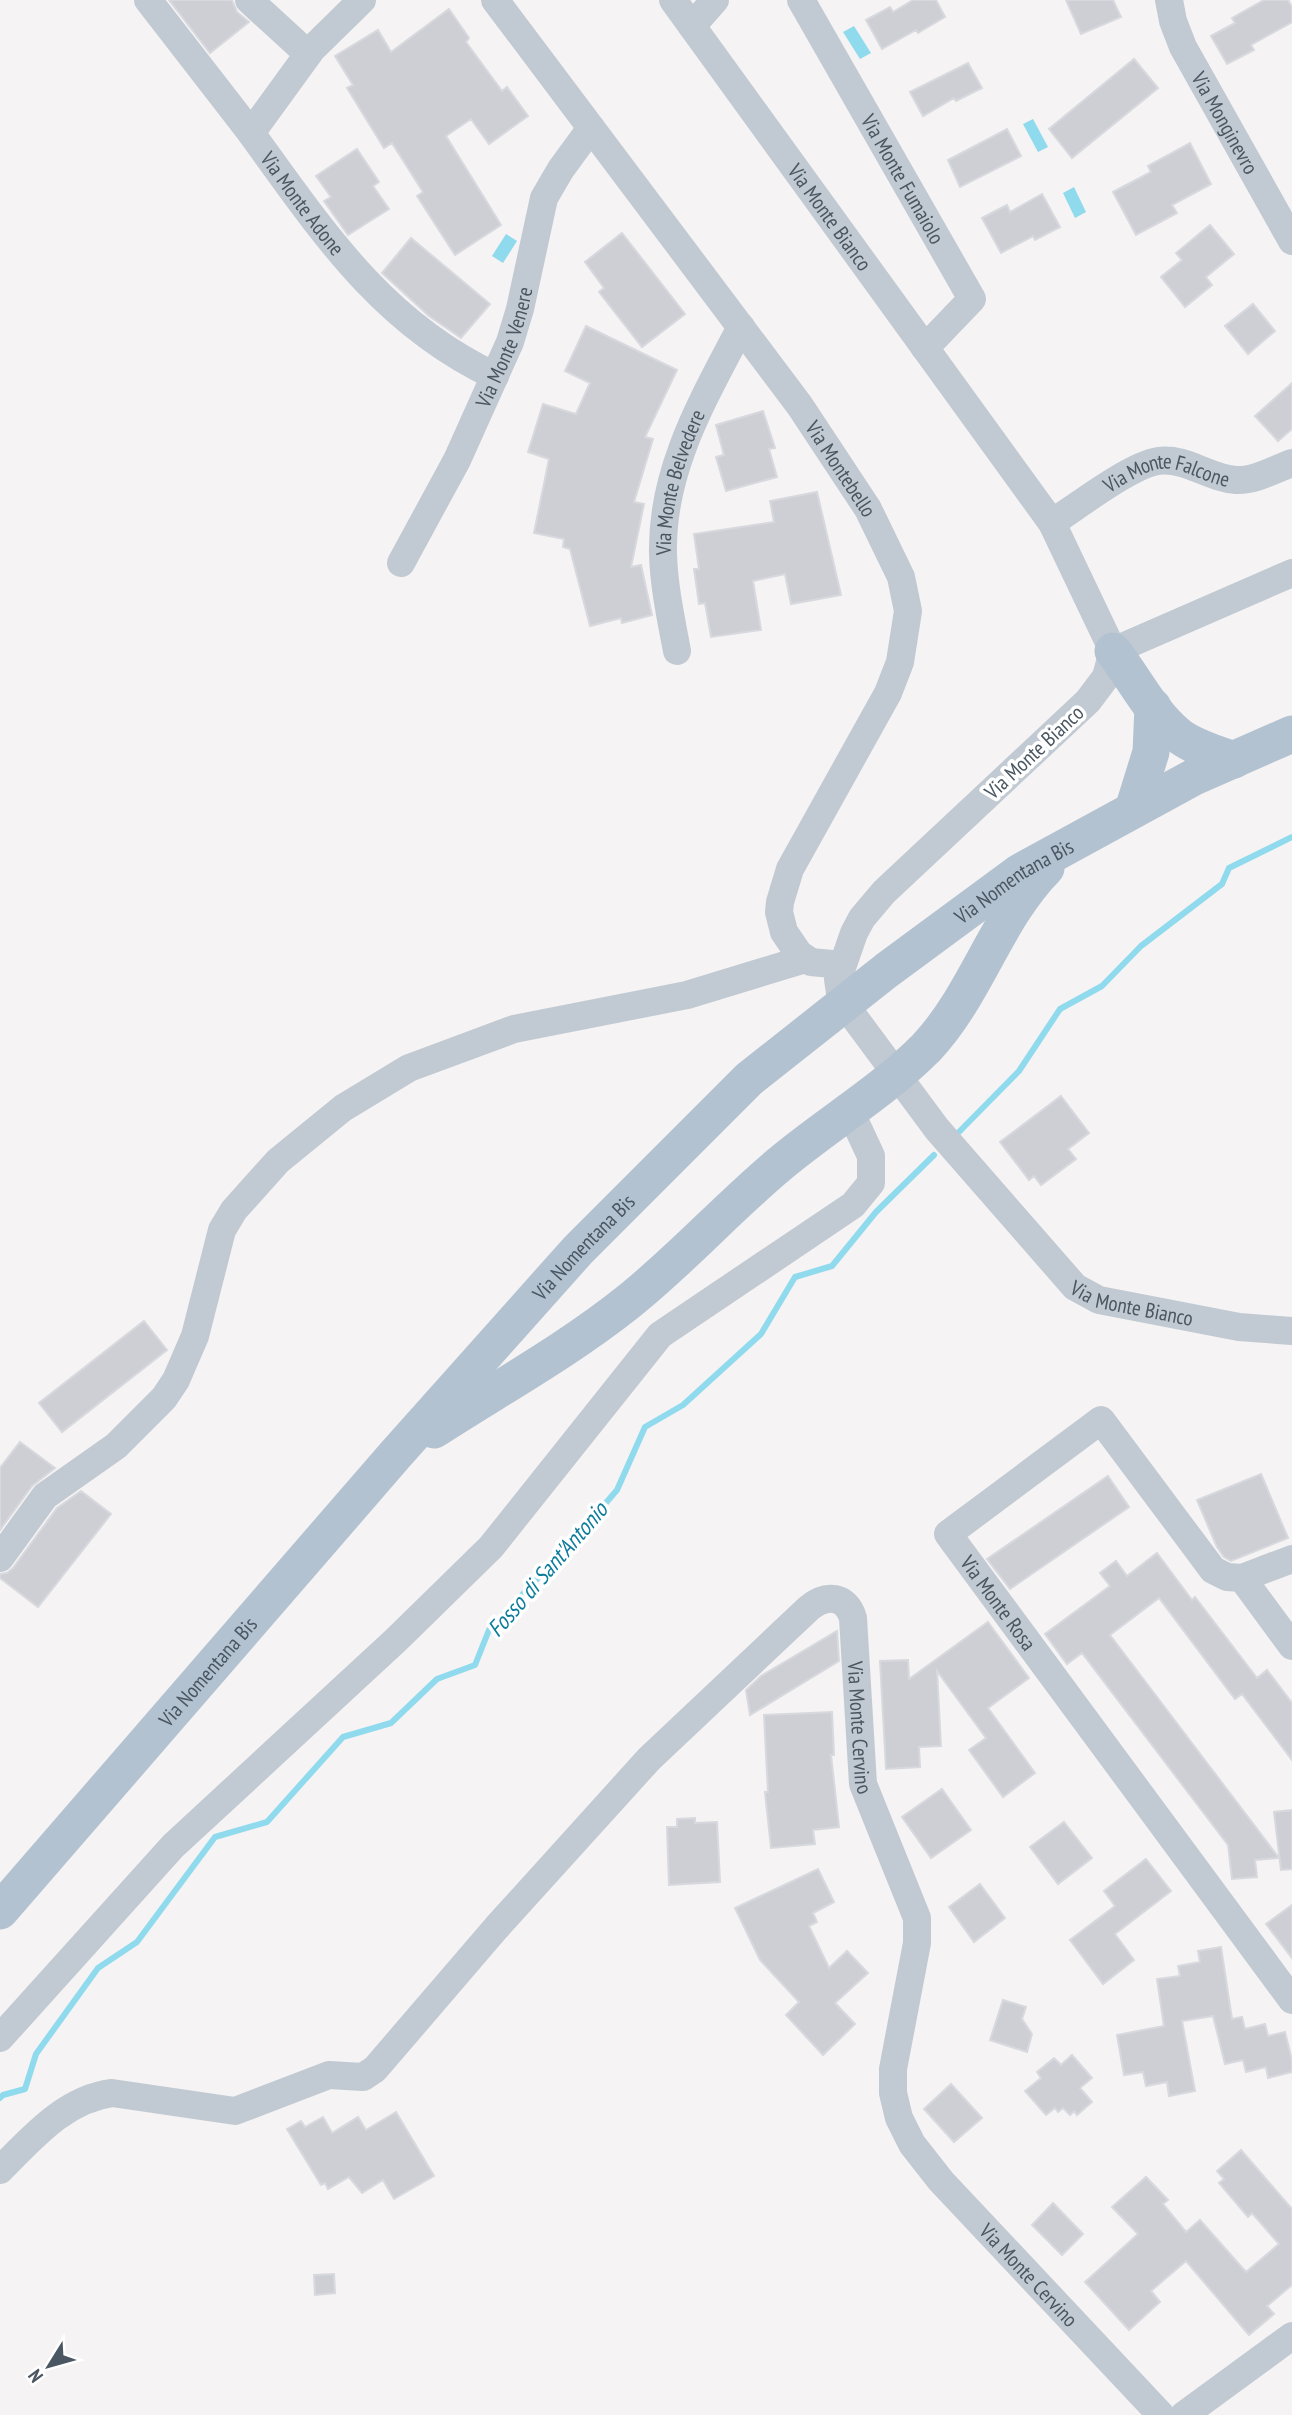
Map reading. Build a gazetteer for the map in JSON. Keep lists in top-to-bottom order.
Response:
{
  "streets": {
    "main road": ["Via Nomentana Bis"],
    "street": [
      "Via Monginevro",
      "Via Monte Fumaiolo",
      "Via Monte Adone",
      "Via Monte Bianco",
      "Via Monte Venere",
      "Via Montebello",
      "Via Monte Belvedere",
      "Via Monte Falcone",
      "Via Monte Rosa",
      "Via Monte Cervino"
    ]
  },
  "crossings": [
    ["Via Monte Fumaiolo", "Via Monte Bianco"],
    ["Via Monte Adone", "Via Monte Venere"],
    ["Via Monte Bianco", "Via Monte Falcone"],
    ["Via Monte Venere", "Via Montebello"],
    ["Via Montebello", "Via Monte Belvedere"]
  ],
  "water": ["Fosso di Sant'Antonio"],
  "north": "bottom left"
}
